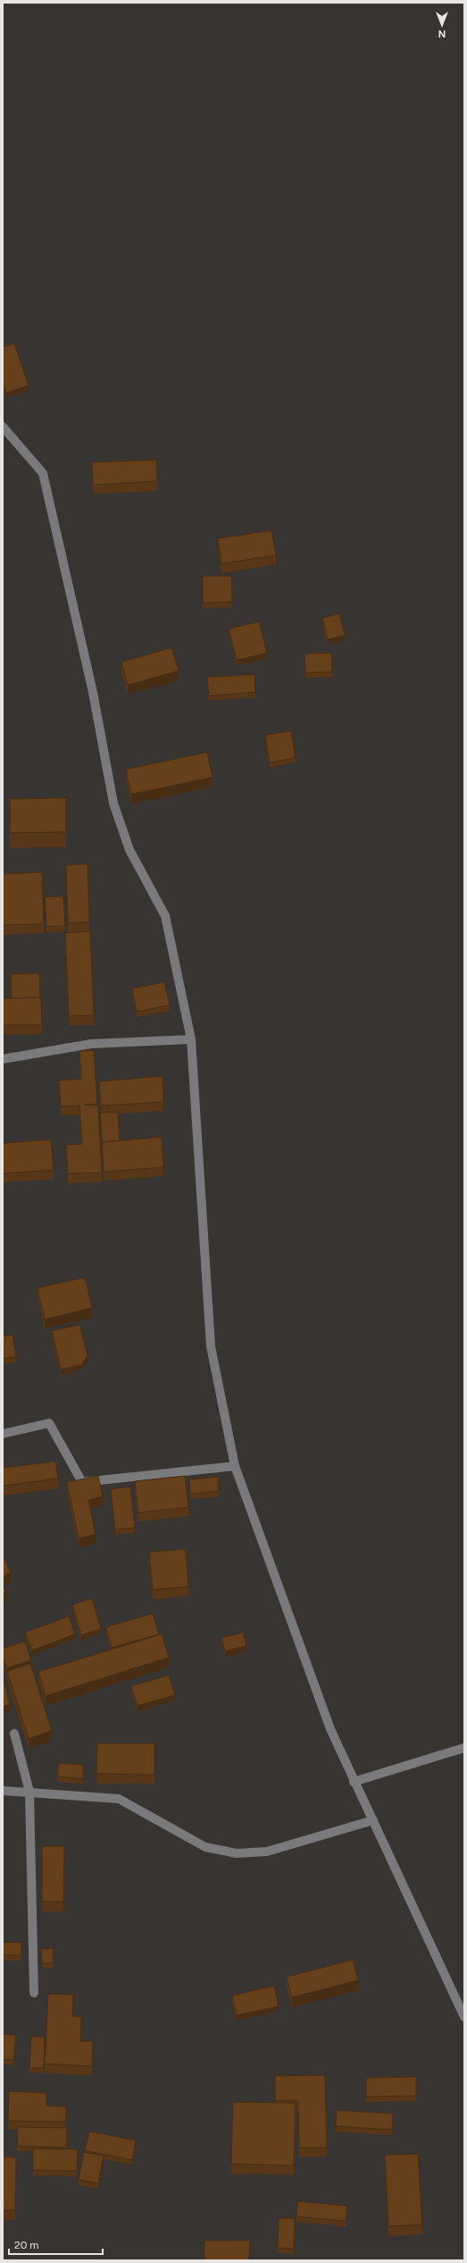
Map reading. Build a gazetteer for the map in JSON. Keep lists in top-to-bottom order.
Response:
{
  "scale_bar": "20 m",
  "north": "bottom"
}
